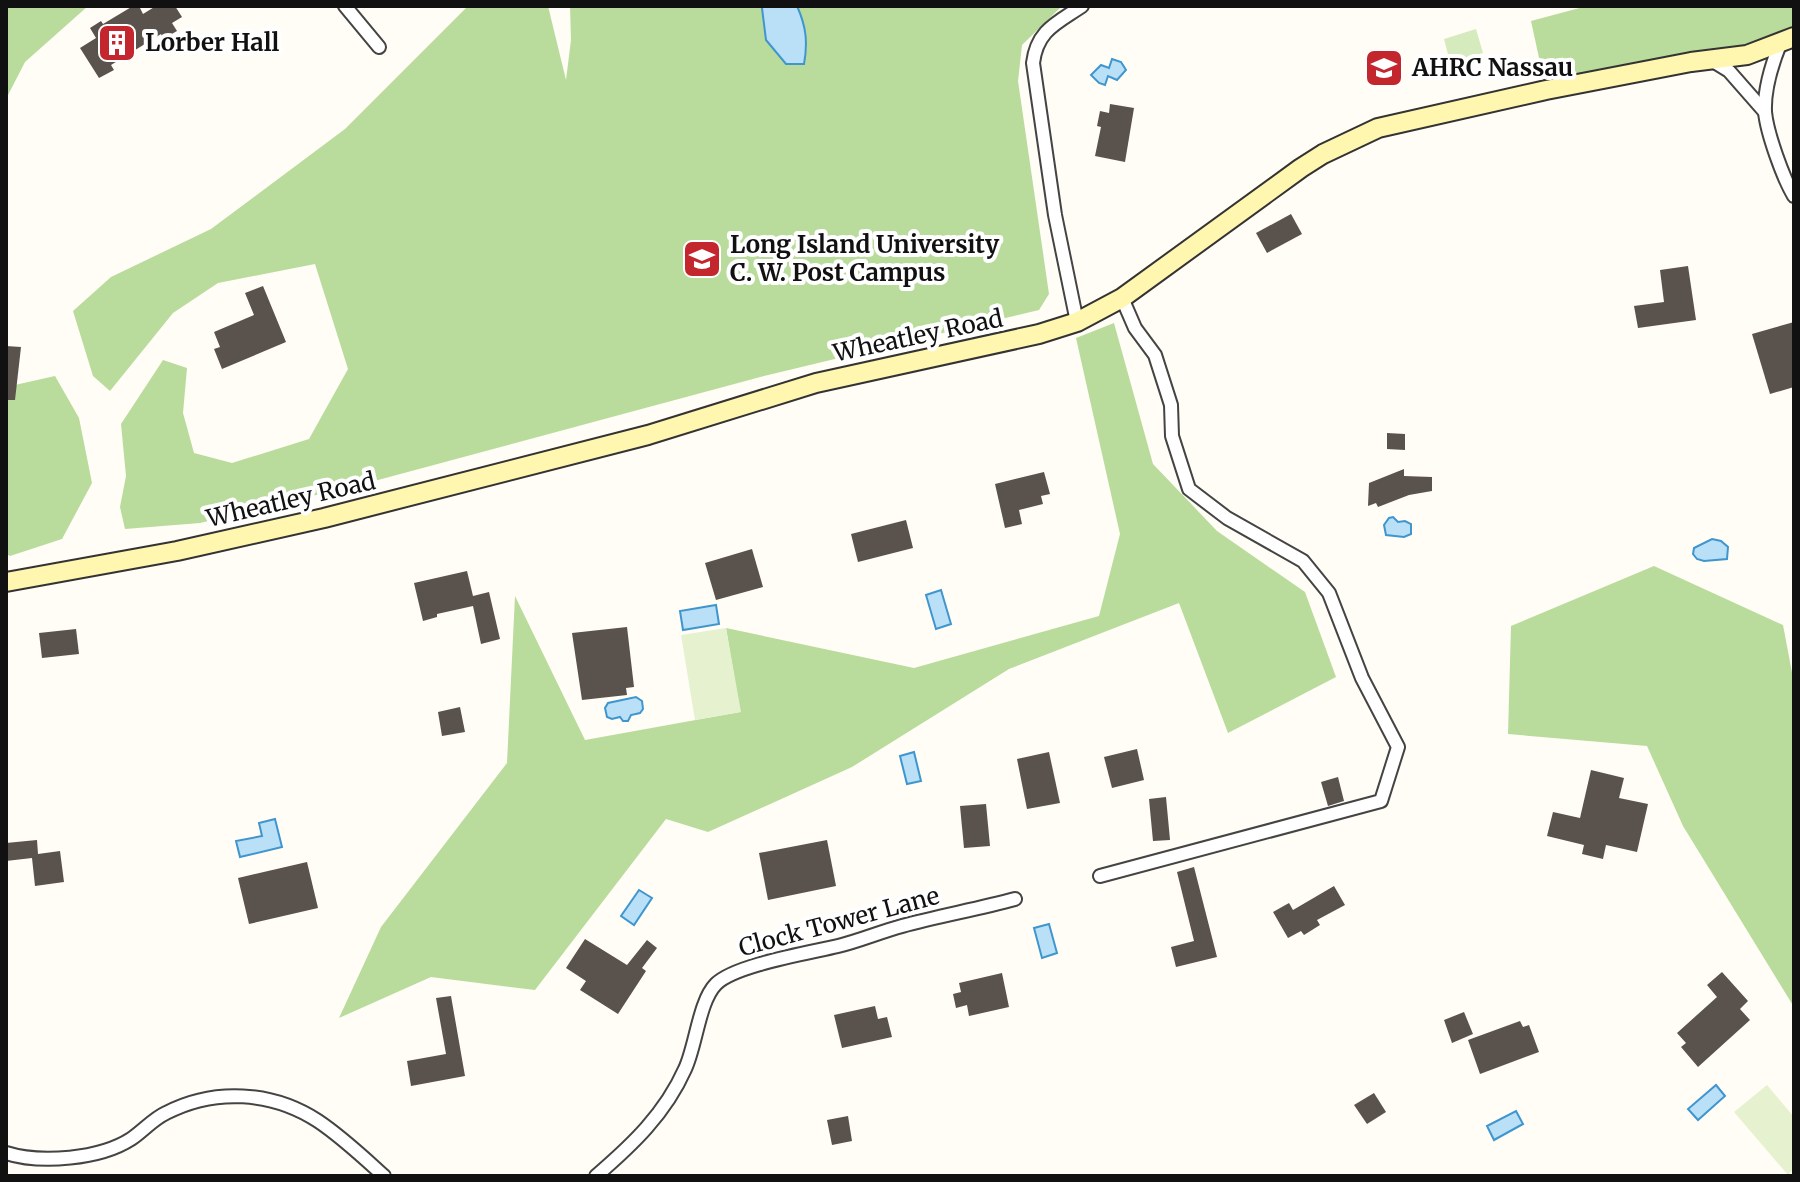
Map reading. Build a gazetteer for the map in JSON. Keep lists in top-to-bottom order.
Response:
{
  "streets": {
    "main road": ["Wheatley Road"],
    "street": ["Clock Tower Lane"]
  },
  "places": {
    "building": ["Lorber Hall"],
    "school or university": ["AHRC Nassau", "Long Island University C. W. Post Campus"]
  }
}
